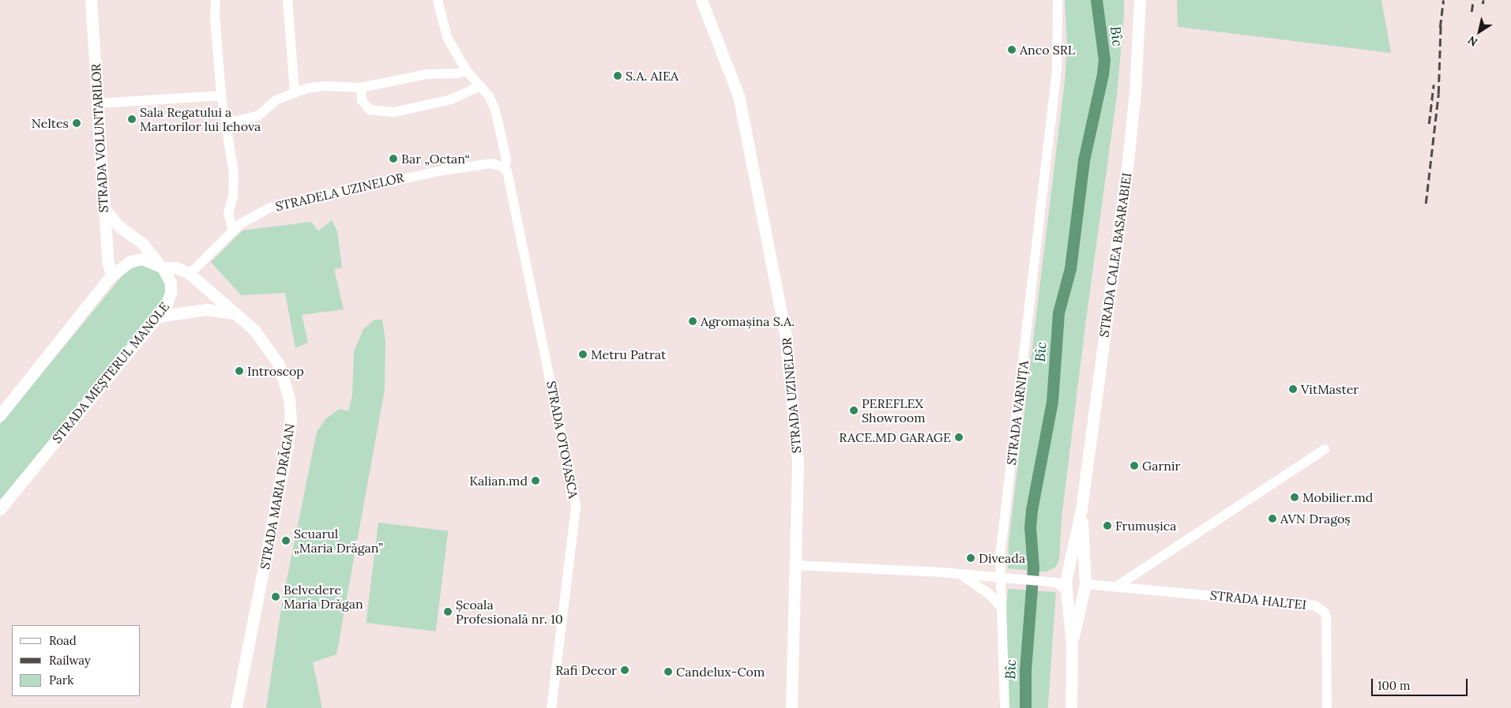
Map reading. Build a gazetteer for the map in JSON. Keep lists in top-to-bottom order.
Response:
{
  "streets": {
    "main road": [
      "STRADA VOLUNTARILOR",
      "STRADA CALEA BASARABIEI",
      "STRADA MEȘTERUL MANOLE",
      "STRADA UZINELOR",
      "STRADA MARIA DRĂGAN"
    ],
    "street": [
      "STRADELA UZINELOR",
      "STRADA VARNIȚA",
      "STRADA OTOVASCA",
      "STRADA HALTEI"
    ]
  },
  "crossings": [
    ["STRADA VOLUNTARILOR", "STRADA MEȘTERUL MANOLE"],
    ["STRADELA UZINELOR", "STRADA OTOVASCA"],
    ["STRADELA UZINELOR", "STRADA MARIA DRĂGAN"],
    ["STRADA CALEA BASARABIEI", "STRADA HALTEI"]
  ],
  "water": ["Bîc"],
  "places": [
    "Anco SRL",
    "S.A. AIEA",
    "Sala Regatului a Martorilor lui Iehova",
    "Neltes",
    "Bar „Octan“",
    "Agromașina S.A.",
    "Metru Patrat",
    "Introscop",
    "VitMaster",
    "PEREFLEX Showroom",
    "RACE.MD GARAGE",
    "Garnir",
    "Kalian.md",
    "Mobilier.md",
    "AVN Dragoș",
    "Frumușica",
    "Scuarul „Maria Drăgan”",
    "Diveada",
    "Belvedere Maria Drăgan",
    "Școala Profesională nr. 10",
    "Rafi Decor",
    "Candelux-Com"
  ],
  "legend": ["Road", "Railway", "Park"],
  "scale_bar": "100 m",
  "north": "bottom left"
}
